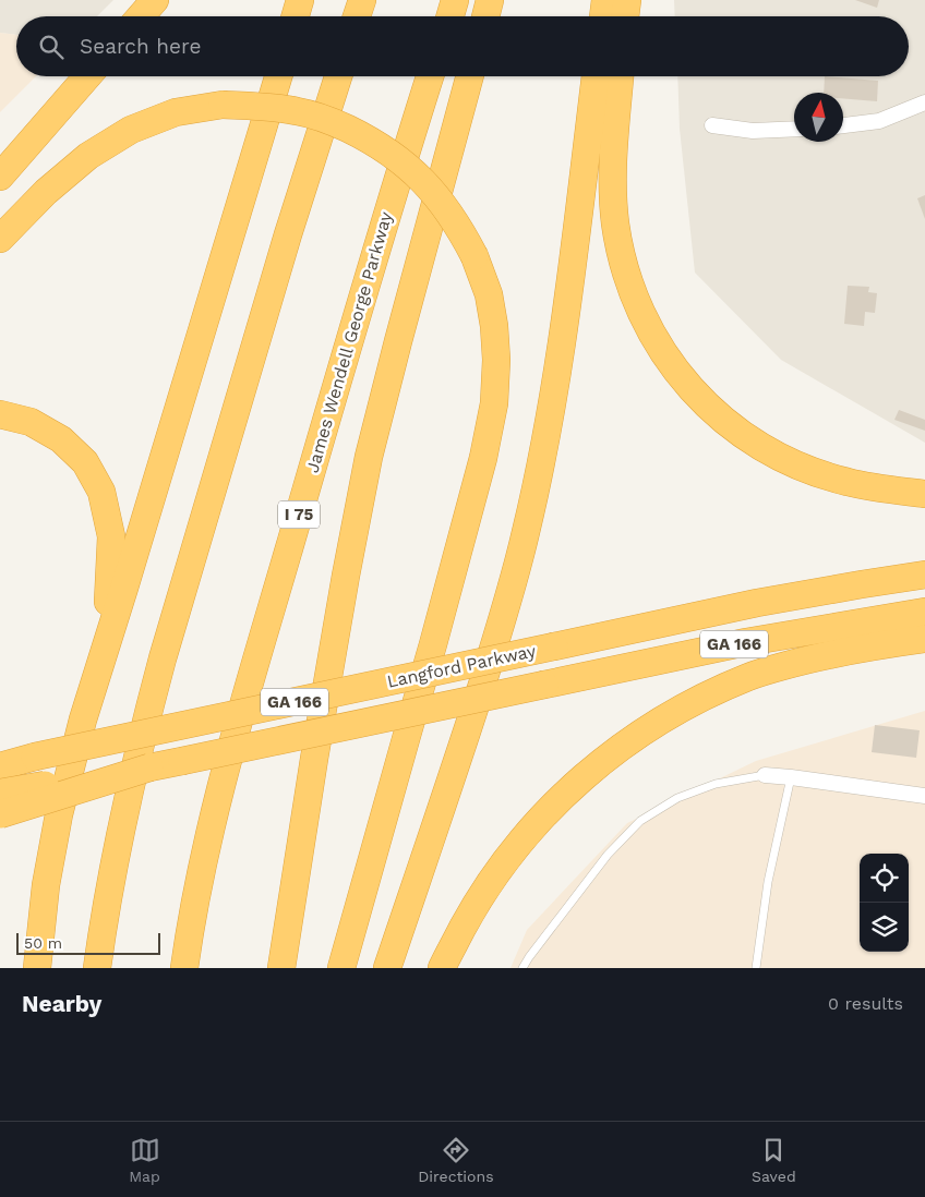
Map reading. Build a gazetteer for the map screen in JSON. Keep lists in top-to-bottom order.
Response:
{
  "streets": {
    "highway": [
      "James Wendell George Parkway",
      "I 75",
      "GA 166",
      "Langford Parkway"
    ]
  },
  "scale_bar": "50 m",
  "north": "top",
  "page": {
    "search": "Search here",
    "scale": "50 m",
    "heading": ["Nearby", "0 results"],
    "nav": ["Map", "Directions", "Saved"]
  }
}
